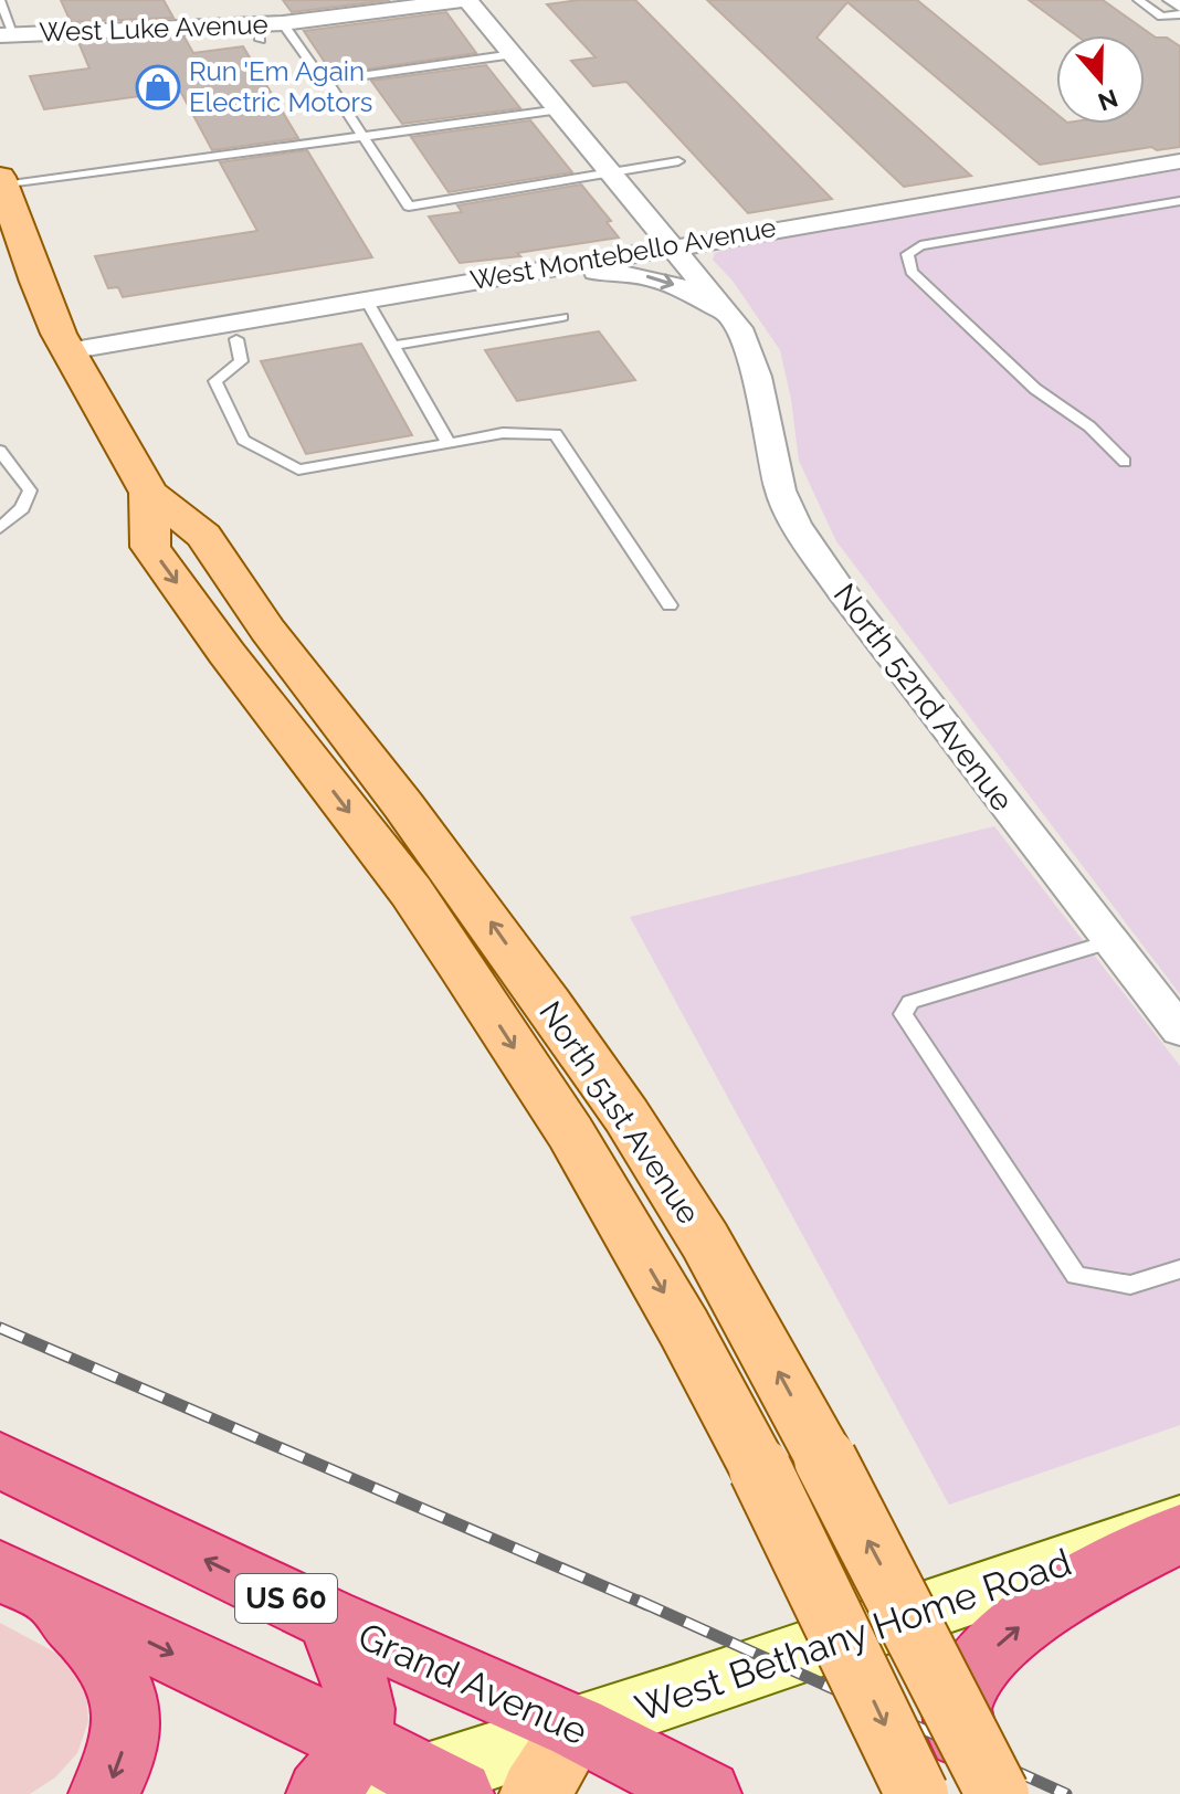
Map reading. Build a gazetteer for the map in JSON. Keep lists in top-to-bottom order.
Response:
{
  "streets": {
    "highway": ["US 60", "Grand Avenue"],
    "main road": ["North 51st Avenue", "West Bethany Home Road"],
    "street": ["West Luke Avenue", "West Montebello Avenue", "North 52nd Avenue"]
  },
  "crossings": [
    ["West Luke Avenue", "North 52nd Avenue"],
    ["West Montebello Avenue", "North 52nd Avenue"],
    ["West Montebello Avenue", "North 51st Avenue"],
    ["West Bethany Home Road", "Grand Avenue"]
  ],
  "places": {
    "shop": ["Run 'Em Again Electric Motors"]
  },
  "north": "bottom"
}
